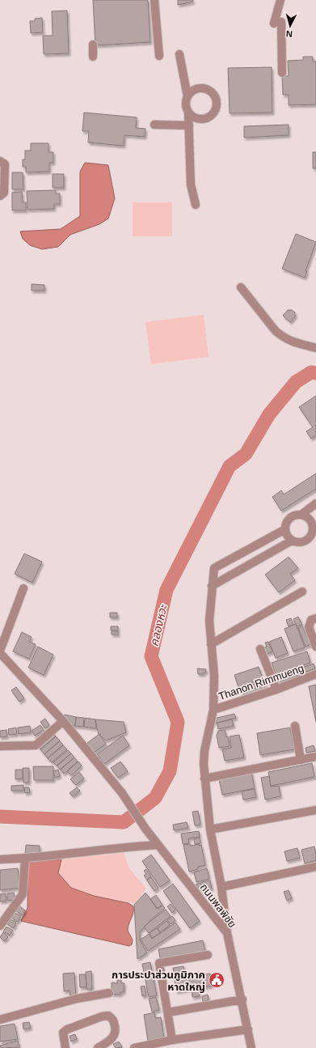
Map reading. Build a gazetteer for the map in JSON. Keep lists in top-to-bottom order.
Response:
{
  "streets": {
    "street": ["Thanon Rimmueng", "ถนนพลพิชัย"]
  },
  "water": ["คลองหวะ"],
  "places": {
    "public building": ["การประปาส่วนภูมิภาค หาดใหญ่"]
  },
  "north": "bottom"
}
